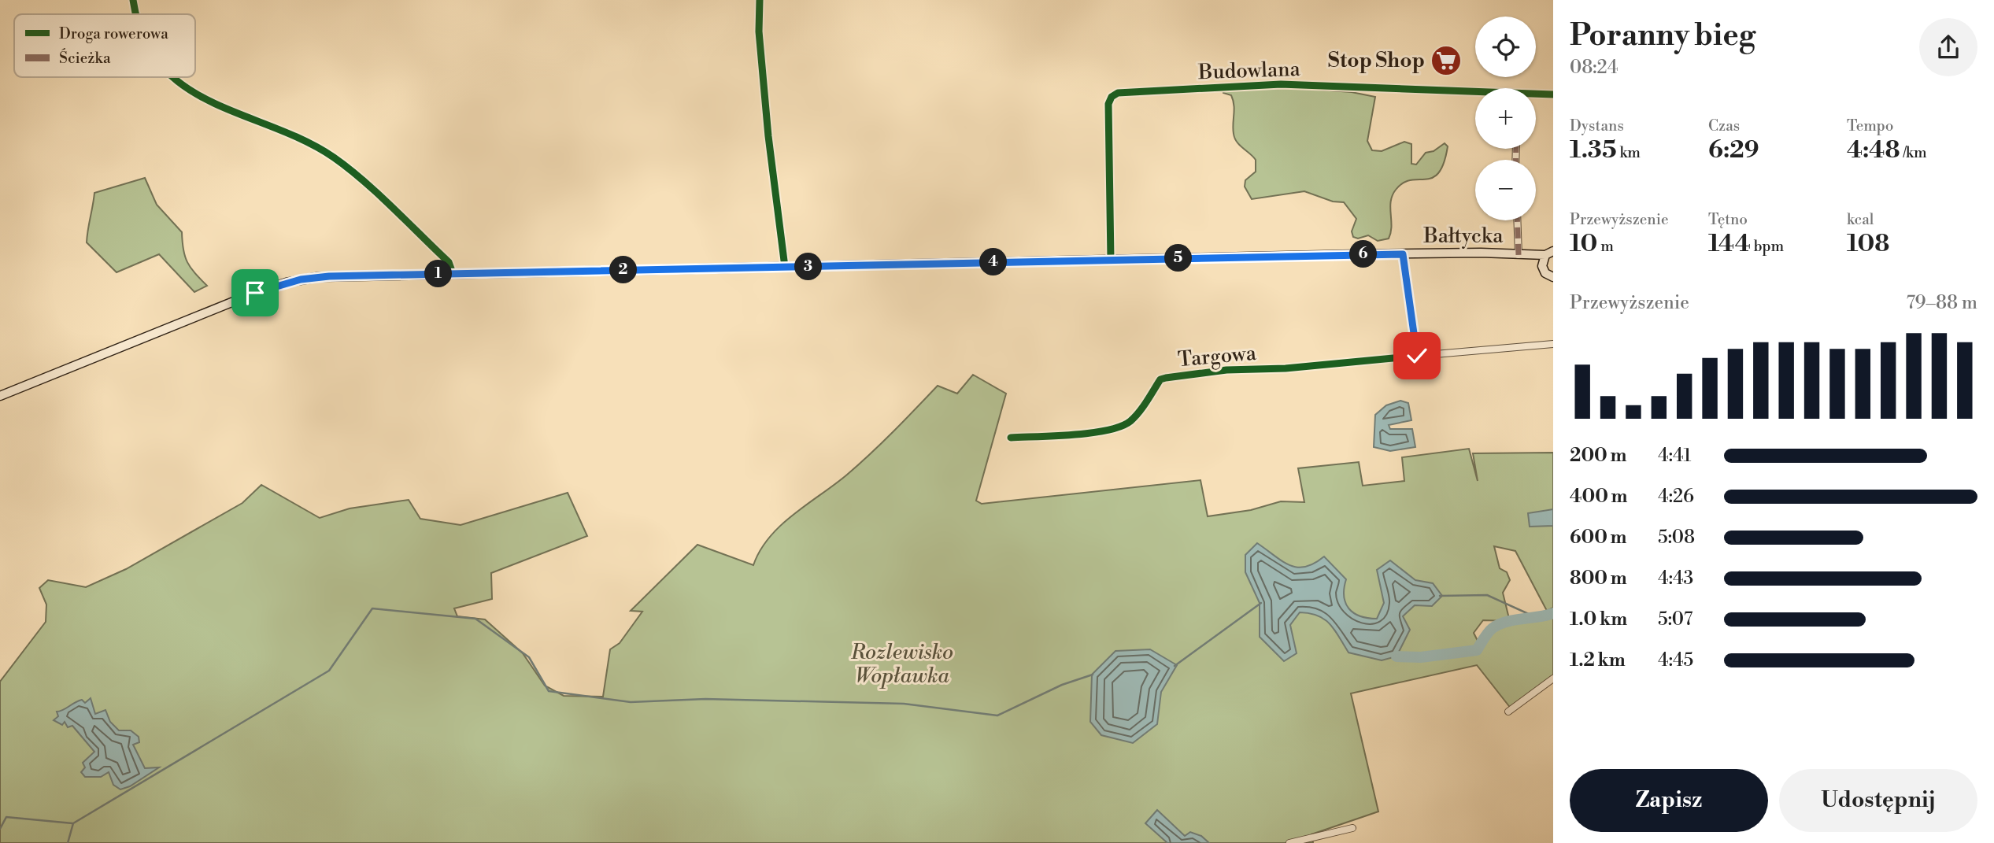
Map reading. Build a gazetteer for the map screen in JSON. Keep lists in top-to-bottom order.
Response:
{
  "streets": {
    "main road": ["Bałtycka"],
    "street": ["Budowlana", "Targowa"]
  },
  "crossings": [
    ["Budowlana", "Bałtycka"]
  ],
  "parks": ["Rozlewisko Wopławka"],
  "places": {
    "supermarket": ["Stop Shop"]
  },
  "legend": ["Droga rowerowa", "Ścieżka"],
  "page": {
    "heading": ["Poranny bieg", "08:24"],
    "map_buttons": ["+", "−"],
    "stats": [
      ["Dystans", "1.35 km"],
      ["Czas", "6:29"],
      ["Tempo", "4:48 /km"],
      ["Przewyższenie", "10 m"],
      ["Tętno", "144 bpm"],
      ["kcal", "108"]
    ],
    "pins": [
      "6",
      "5",
      "4",
      "3",
      "2",
      "1"
    ],
    "chart": ["Przewyższenie", "79–88 m"],
    "list": [
      {
        "name": "200 m",
        "note": "4:41"
      },
      {
        "name": "400 m",
        "note": "4:26"
      },
      {
        "name": "600 m",
        "note": "5:08"
      },
      {
        "name": "800 m",
        "note": "4:43"
      },
      {
        "name": "1.0 km",
        "note": "5:07"
      },
      {
        "name": "1.2 km",
        "note": "4:45"
      }
    ],
    "buttons": ["Zapisz", "Udostępnij"]
  }
}
